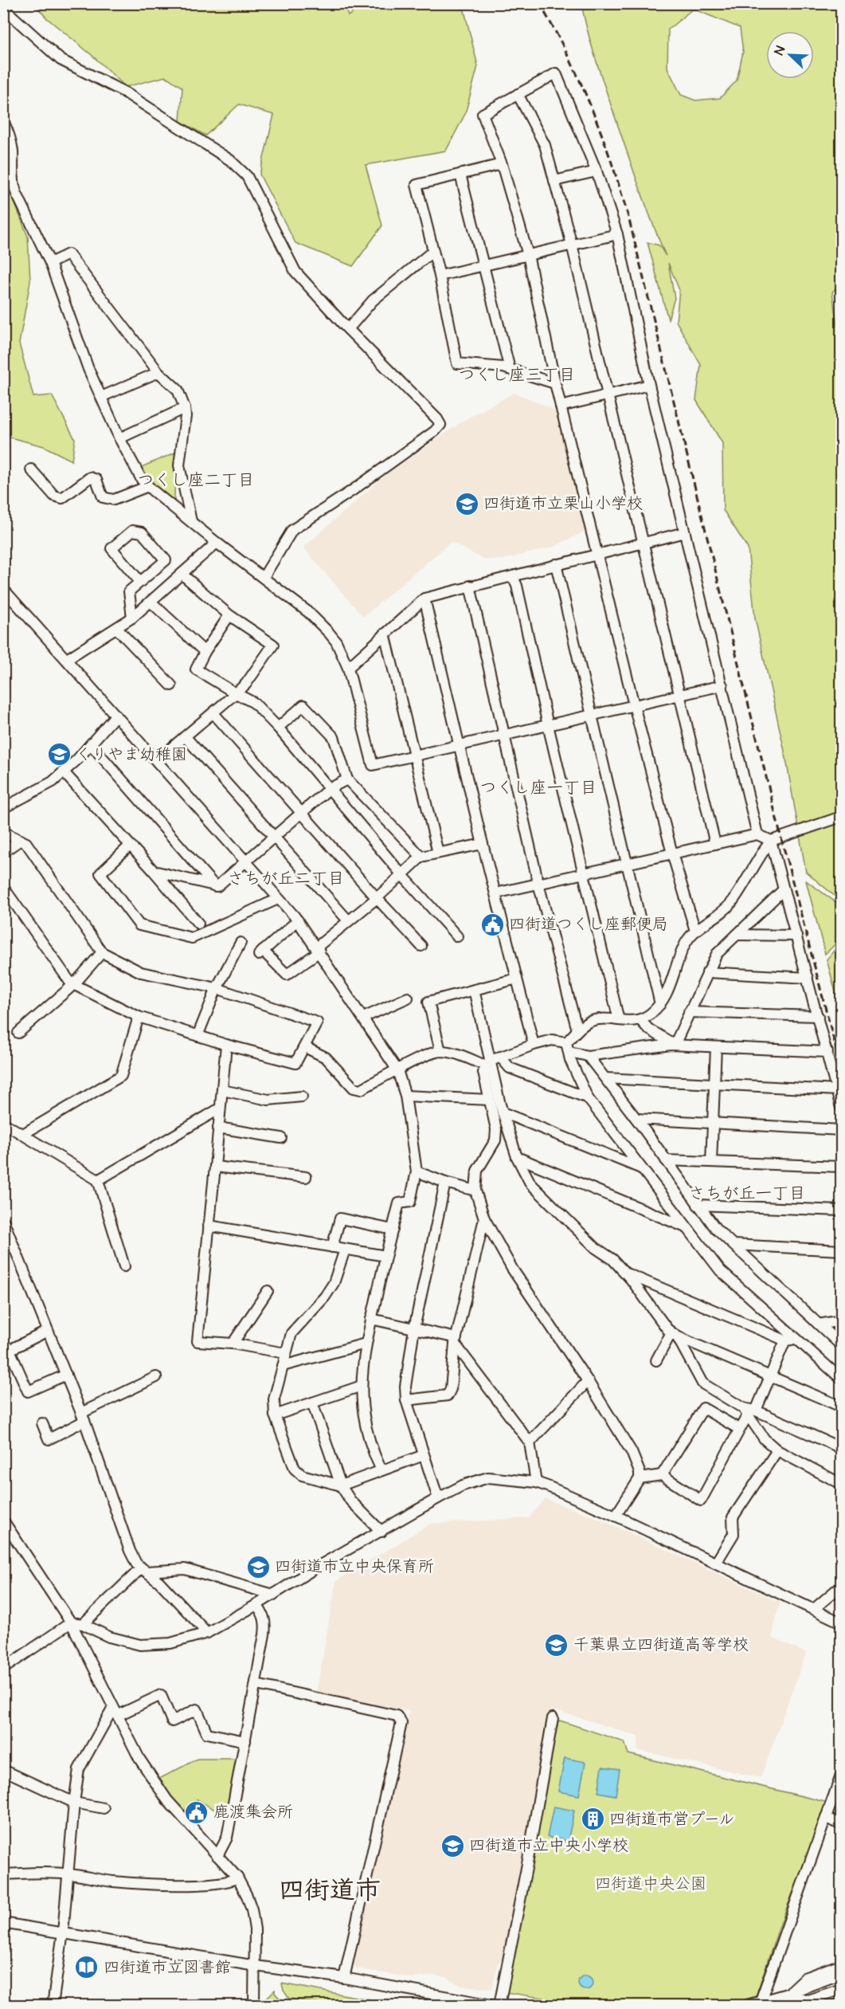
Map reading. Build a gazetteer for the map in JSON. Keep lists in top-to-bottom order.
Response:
{
  "districts": [
    "つくし座三丁目",
    "つくし座二丁目",
    "つくし座一丁目",
    "さちが丘二丁目",
    "さちが丘一丁目",
    "四街道市"
  ],
  "parks": ["四街道中央公園"],
  "places": {
    "school or university": [
      "四街道市立栗山小学校",
      "くりやま幼稚園",
      "四街道市立中央保育所",
      "千葉県立四街道高等学校",
      "四街道市立中央小学校"
    ],
    "public building": ["四街道つくし座郵便局", "鹿渡集会所"],
    "building": ["四街道市営プール"],
    "library": ["四街道市立図書館"]
  },
  "north": "top left"
}
